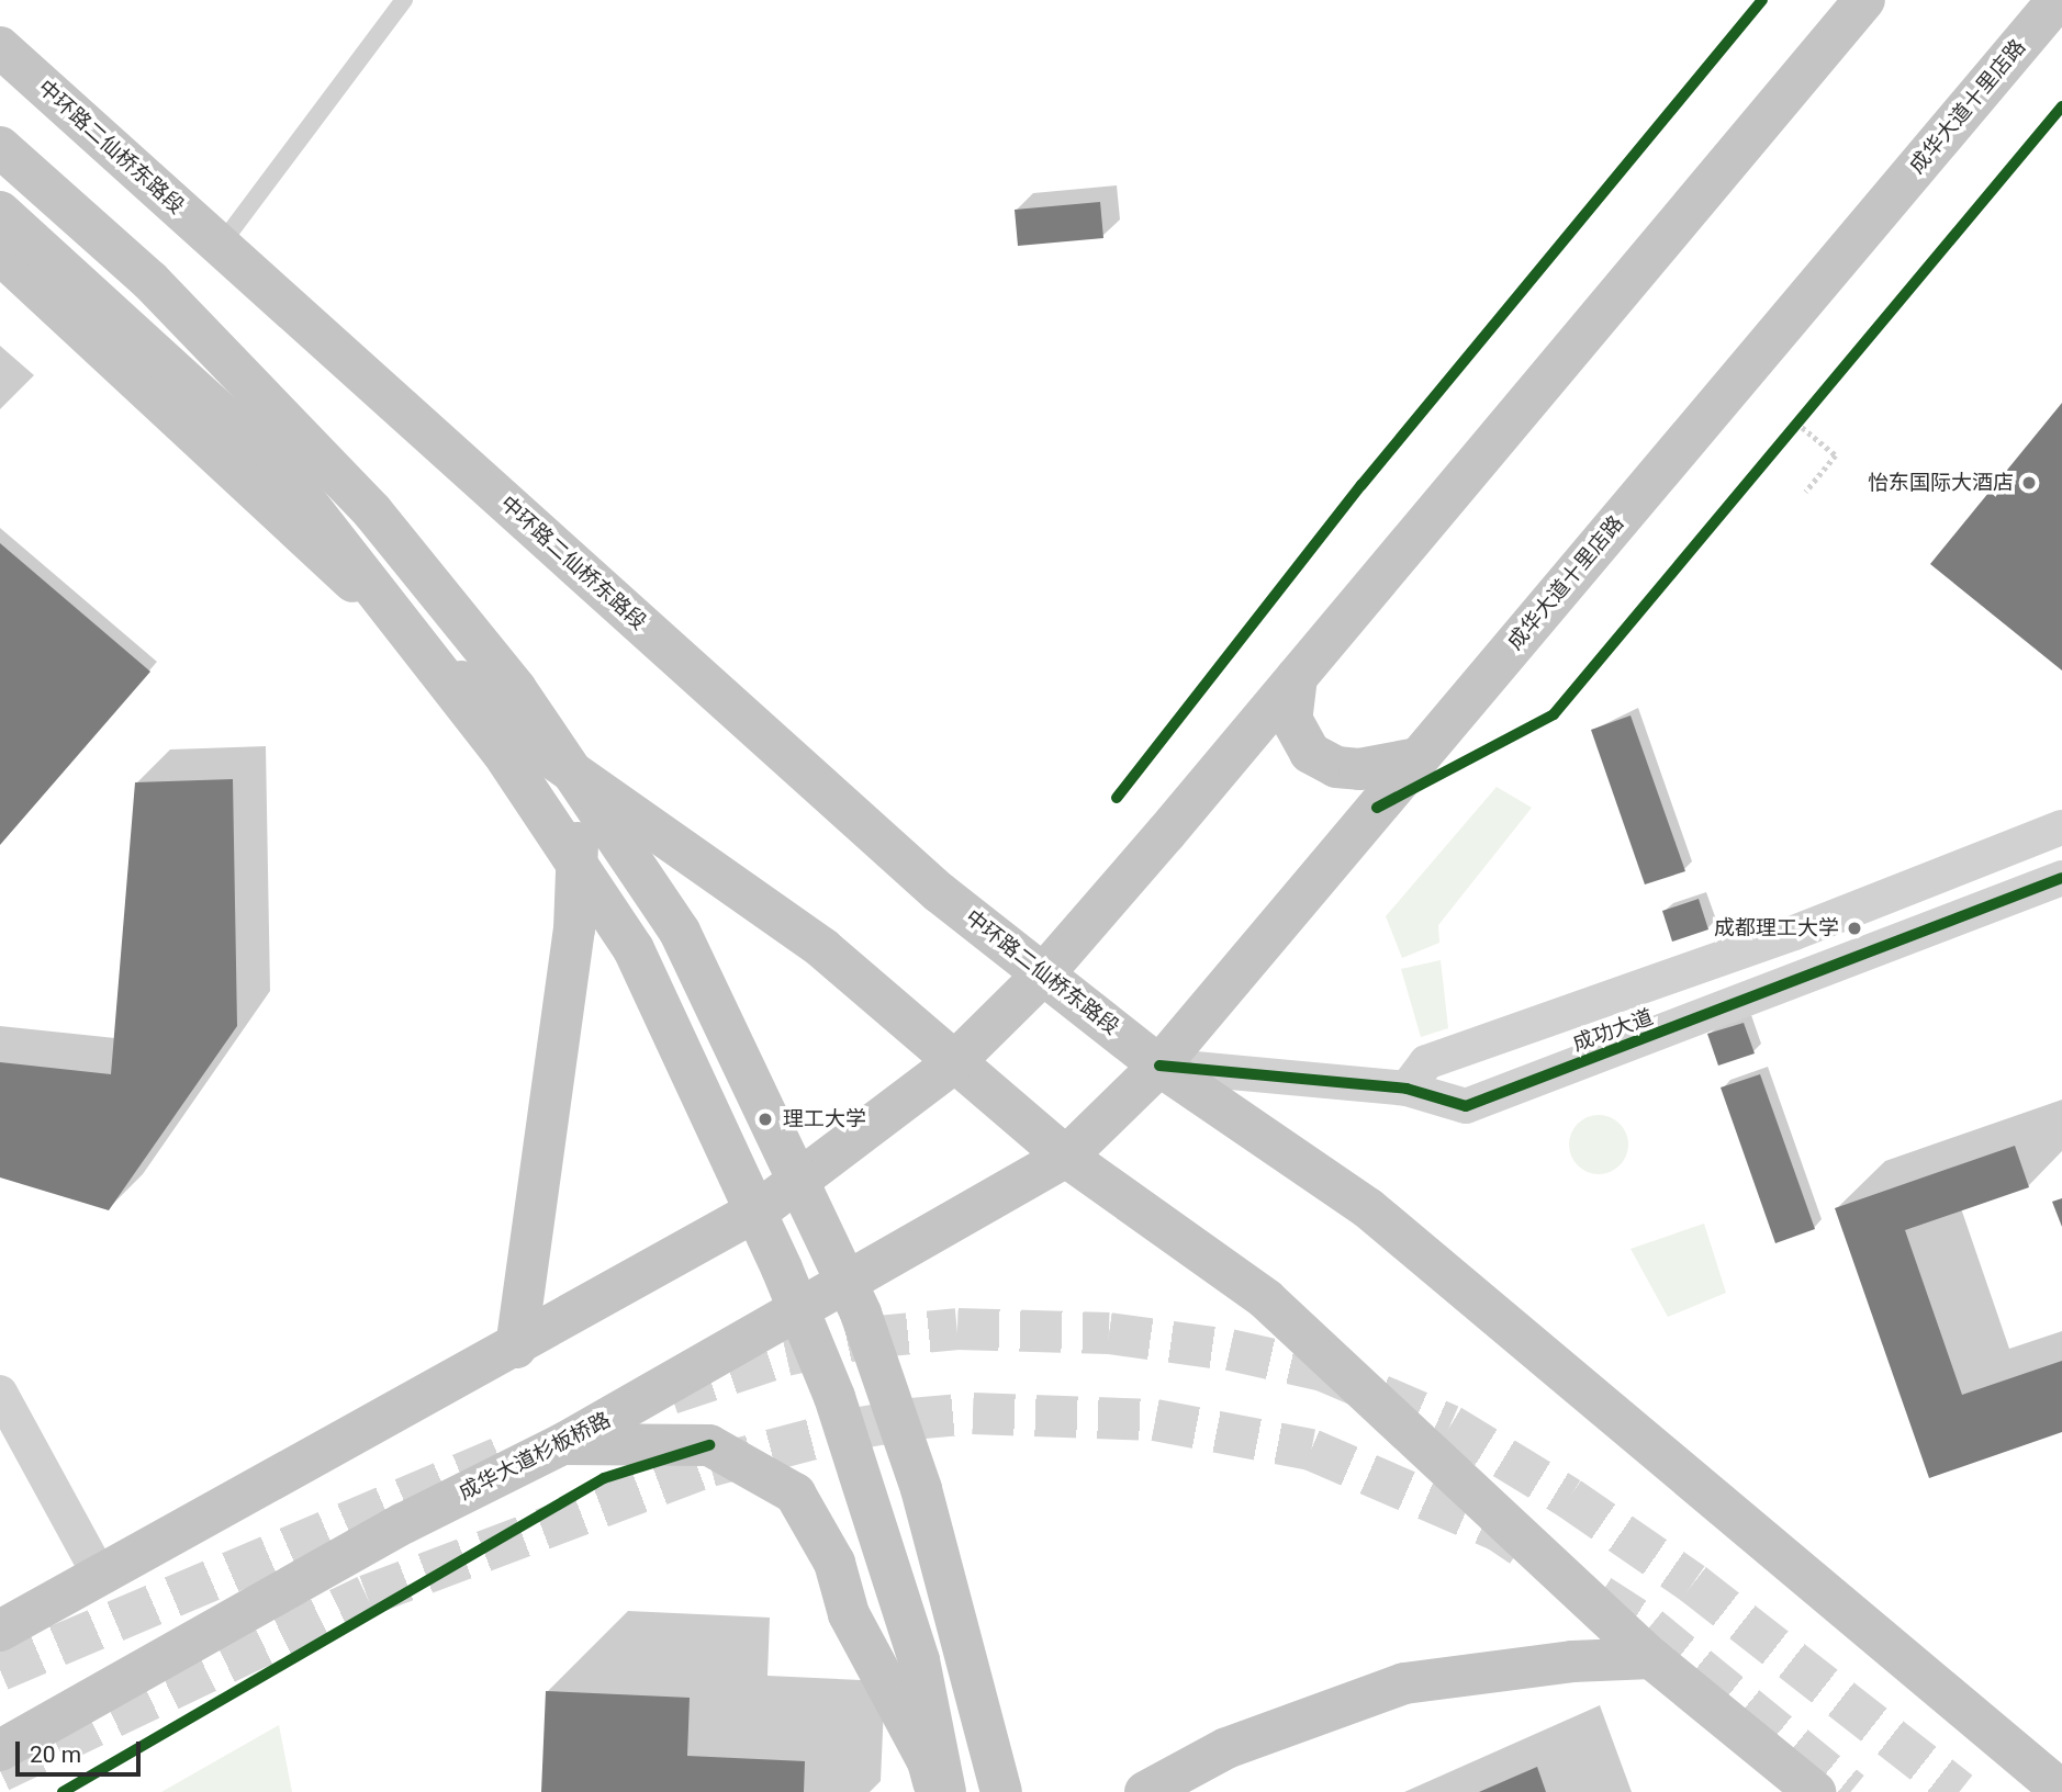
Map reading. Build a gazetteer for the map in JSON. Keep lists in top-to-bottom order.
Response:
{
  "streets": {
    "main road": ["成华大道十里店路", "中环路二仙桥东路段", "成华大道杉板桥路"],
    "street": ["成功大道"]
  },
  "crossings": [
    ["成华大道十里店路", "中环路二仙桥东路段"],
    ["成华大道十里店路", "成功大道"],
    ["成华大道十里店路", "成华大道杉板桥路"],
    ["中环路二仙桥东路段", "成功大道"]
  ],
  "places": ["怡东国际大酒店", "成都理工大学", "理工大学"],
  "scale_bar": "20 m"
}
